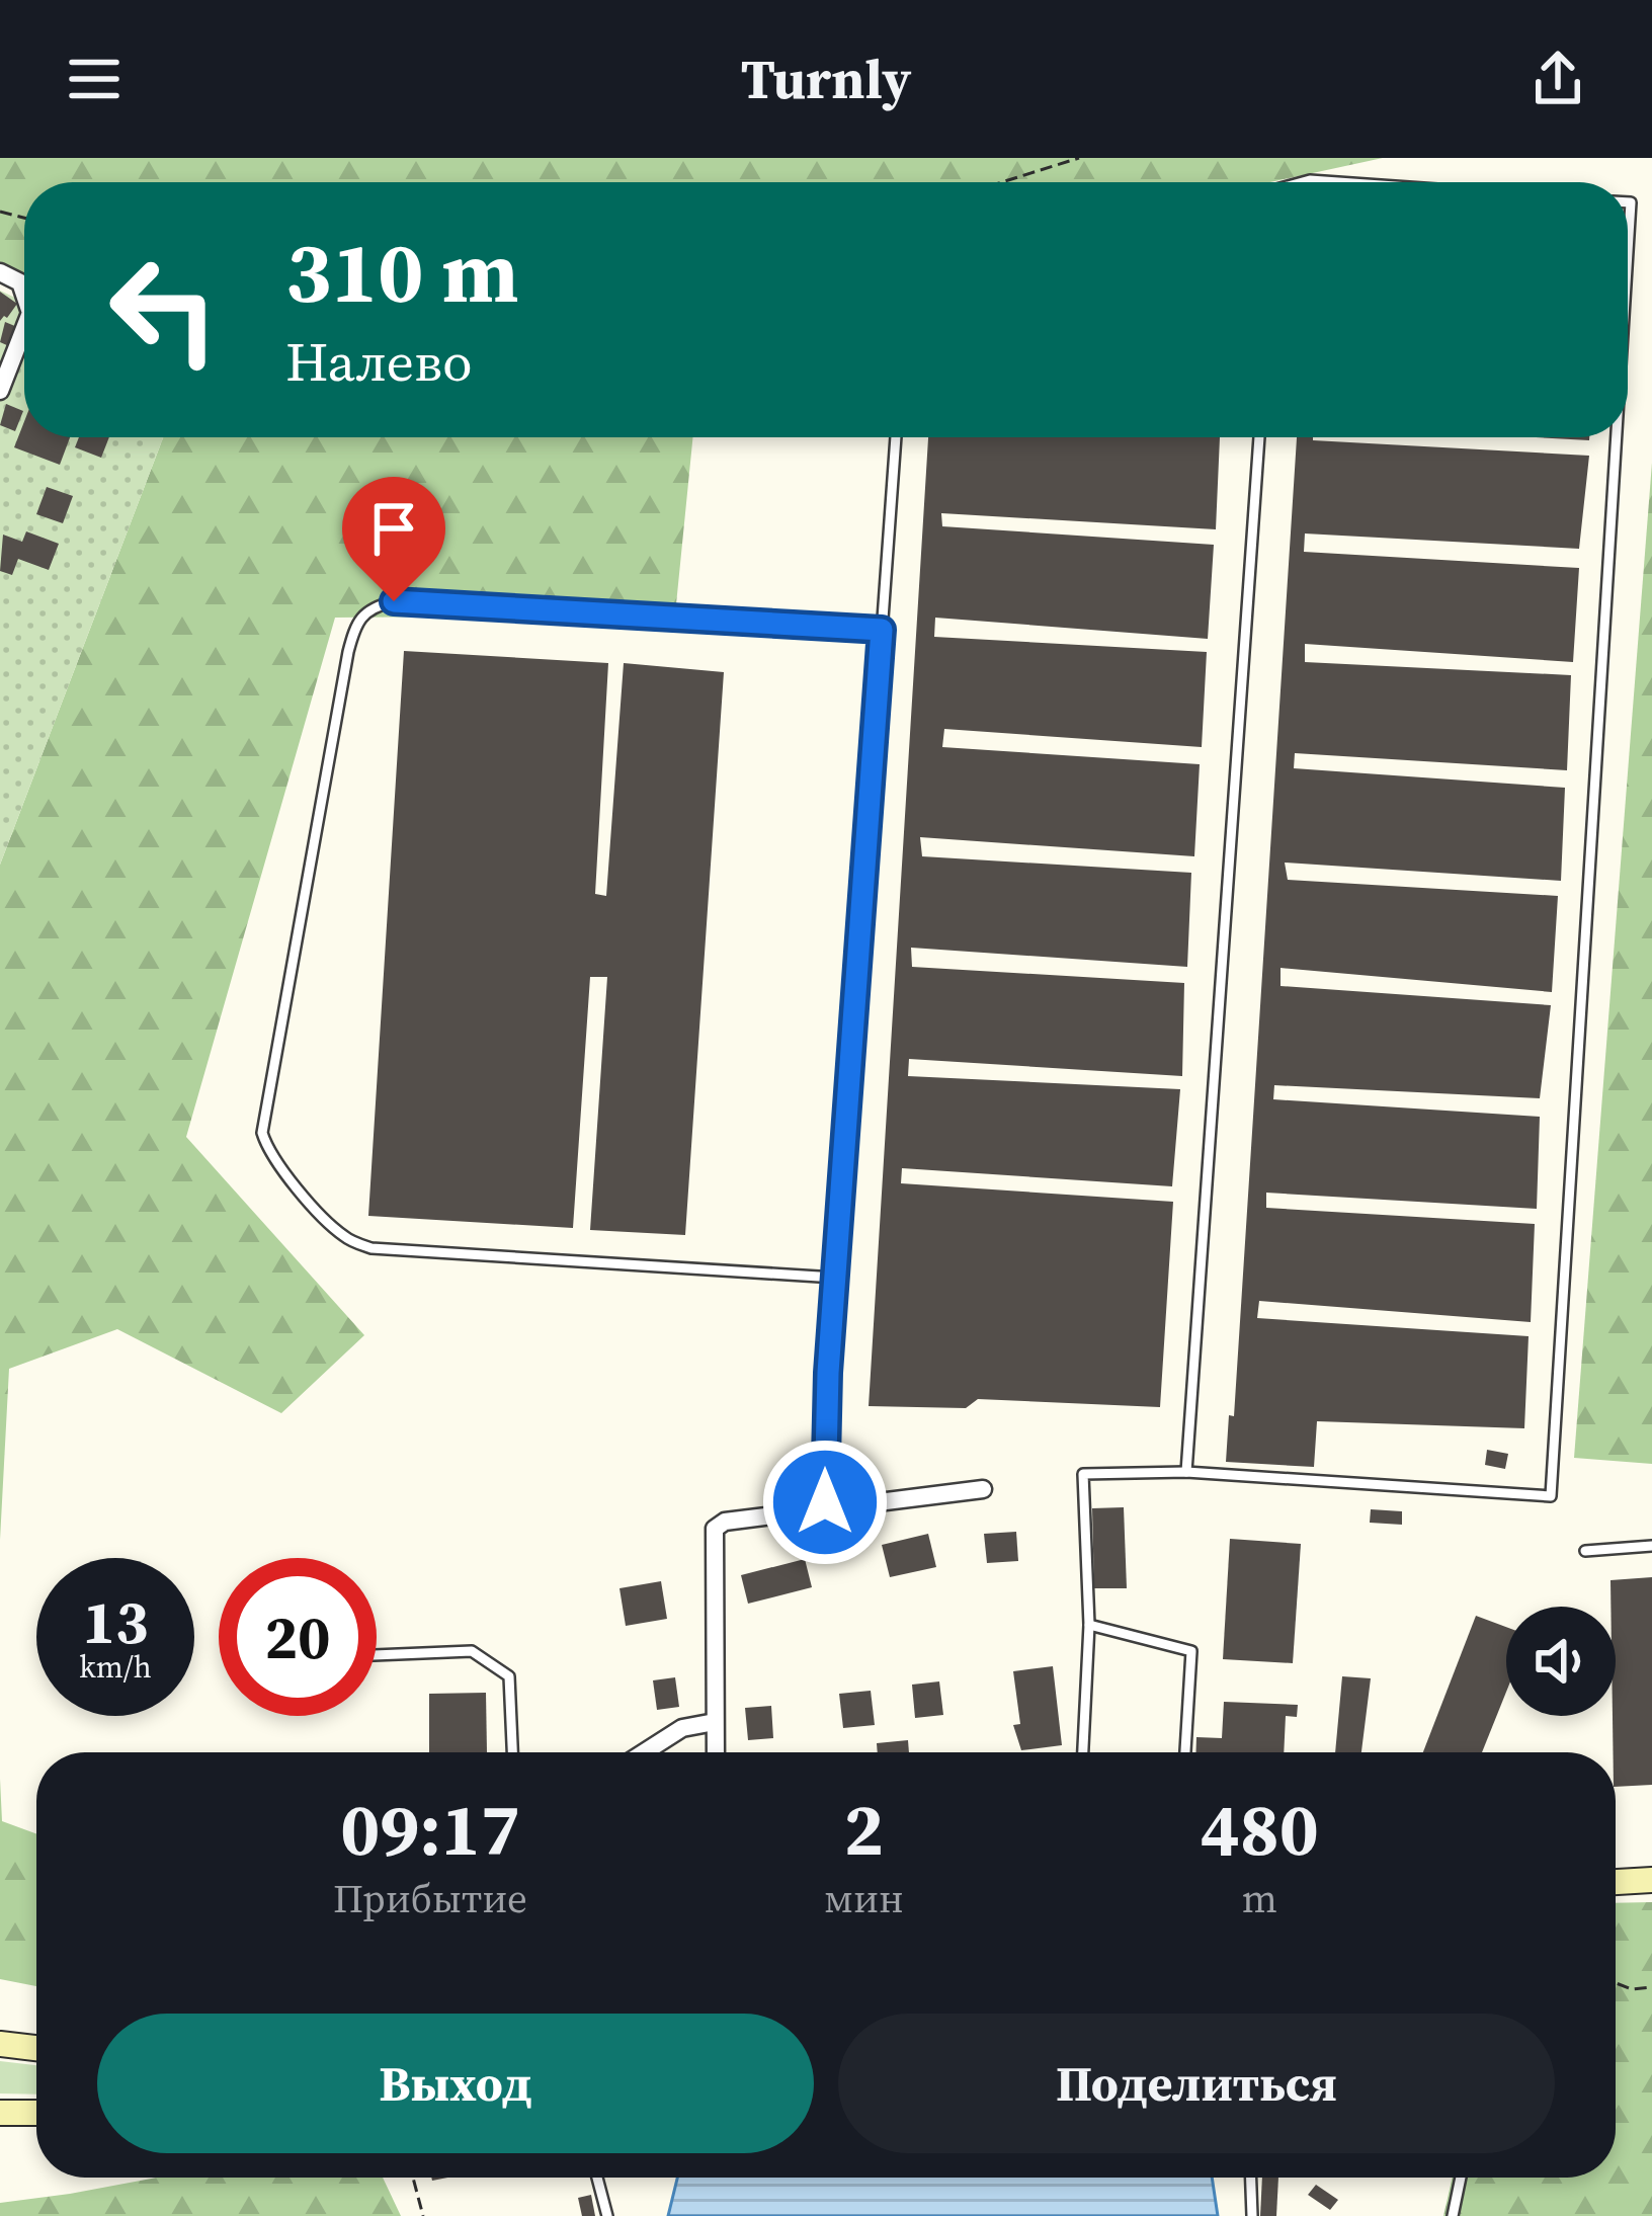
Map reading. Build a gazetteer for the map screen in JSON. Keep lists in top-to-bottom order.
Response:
{
  "page": {
    "header": "Turnly",
    "turn": ["310 m", "Налево"],
    "speed": "13 km/h",
    "limit": "20",
    "eta": [
      "09:17",
      "Прибытие",
      "2",
      "мин",
      "480",
      "m"
    ],
    "buttons": ["Выход", "Поделиться"]
  }
}
